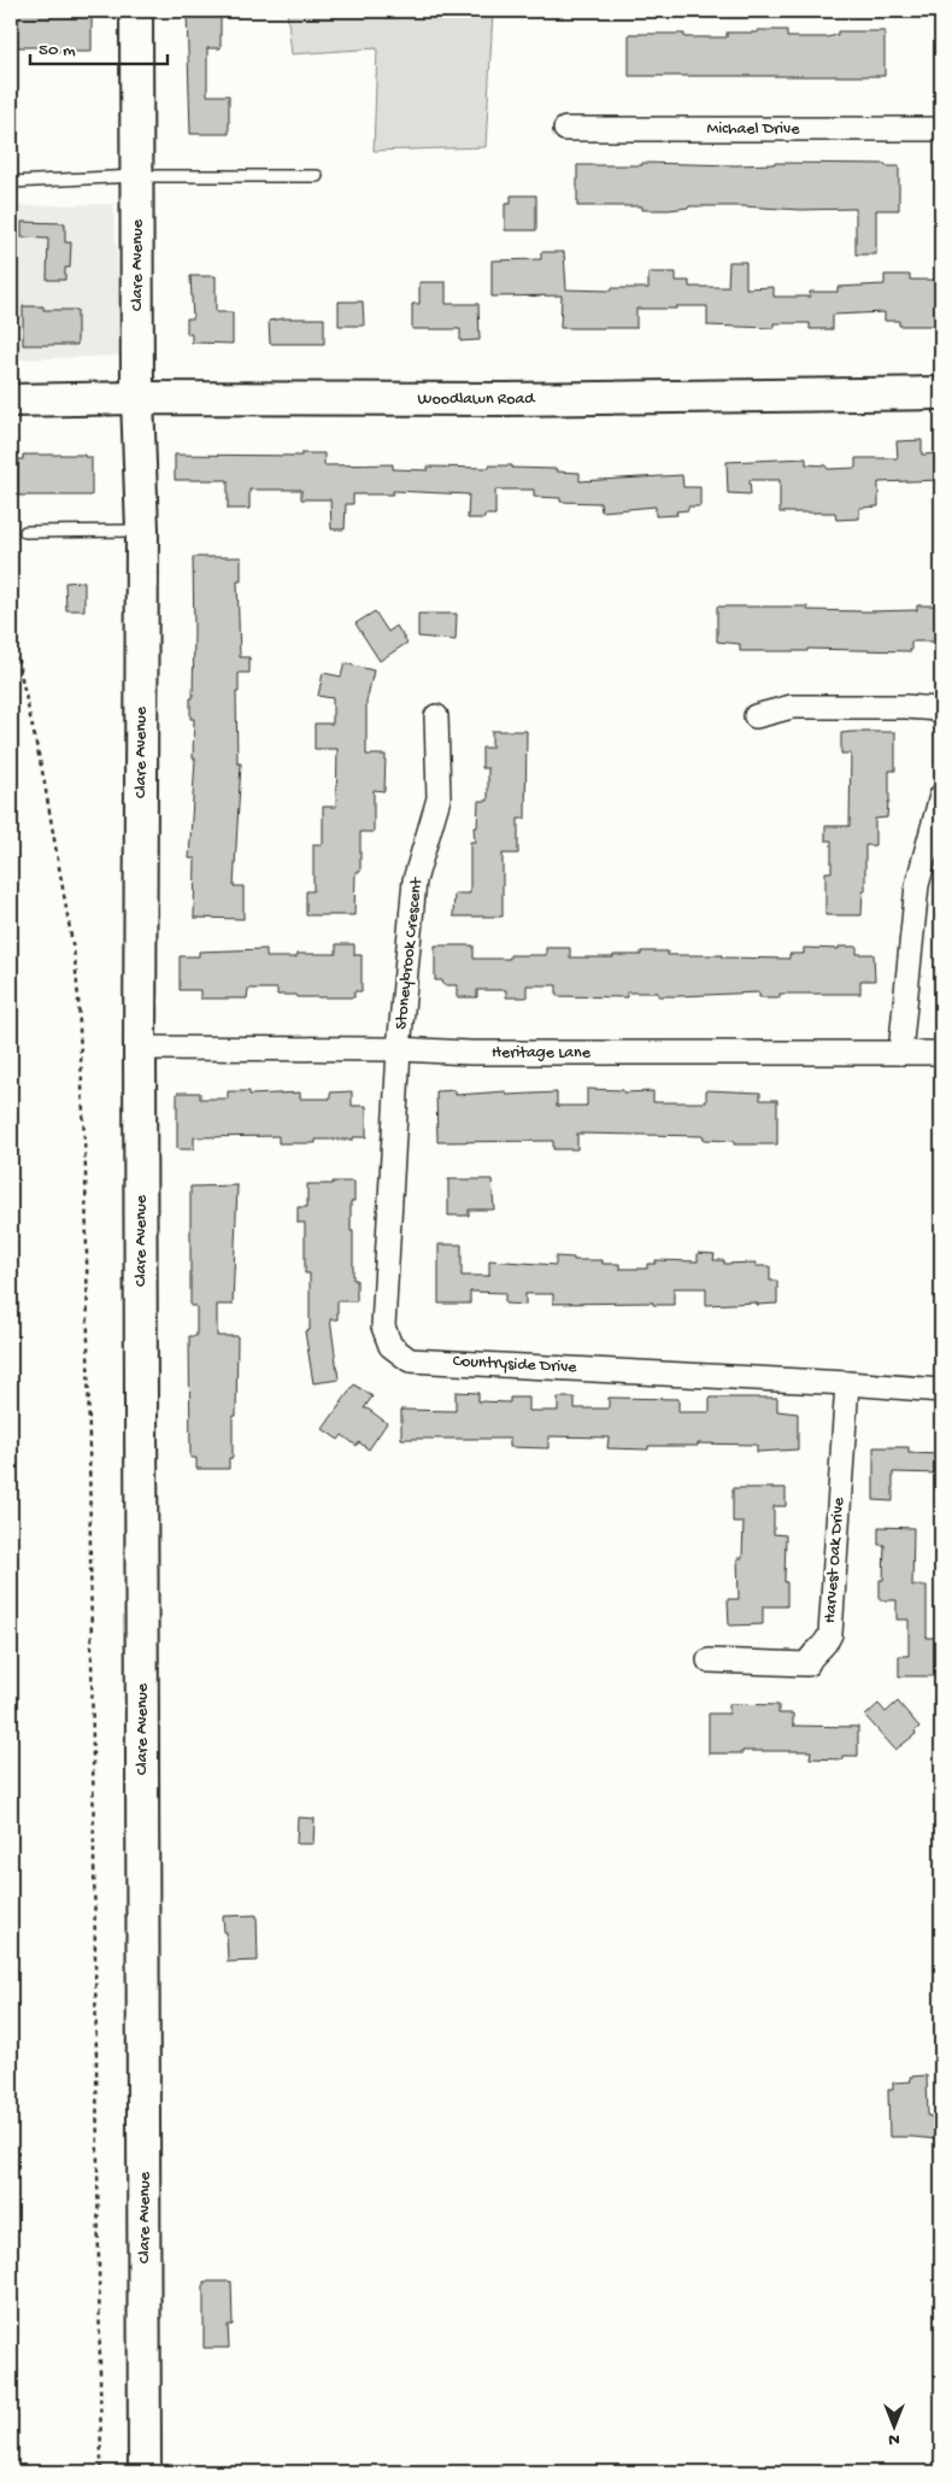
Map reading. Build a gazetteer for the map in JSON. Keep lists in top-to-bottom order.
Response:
{
  "streets": {
    "street": [
      "Michael Drive",
      "Clare Avenue",
      "Woodlawn Road",
      "Stoneybrook Crescent",
      "Heritage Lane",
      "Countryside Drive",
      "Harvest Oak Drive"
    ]
  },
  "crossings": [
    ["Clare Avenue", "Woodlawn Road"],
    ["Clare Avenue", "Heritage Lane"],
    ["Stoneybrook Crescent", "Heritage Lane"],
    ["Stoneybrook Crescent", "Countryside Drive"],
    ["Heritage Lane", "Countryside Drive"],
    ["Countryside Drive", "Harvest Oak Drive"]
  ],
  "scale_bar": "50 m",
  "north": "bottom"
}
